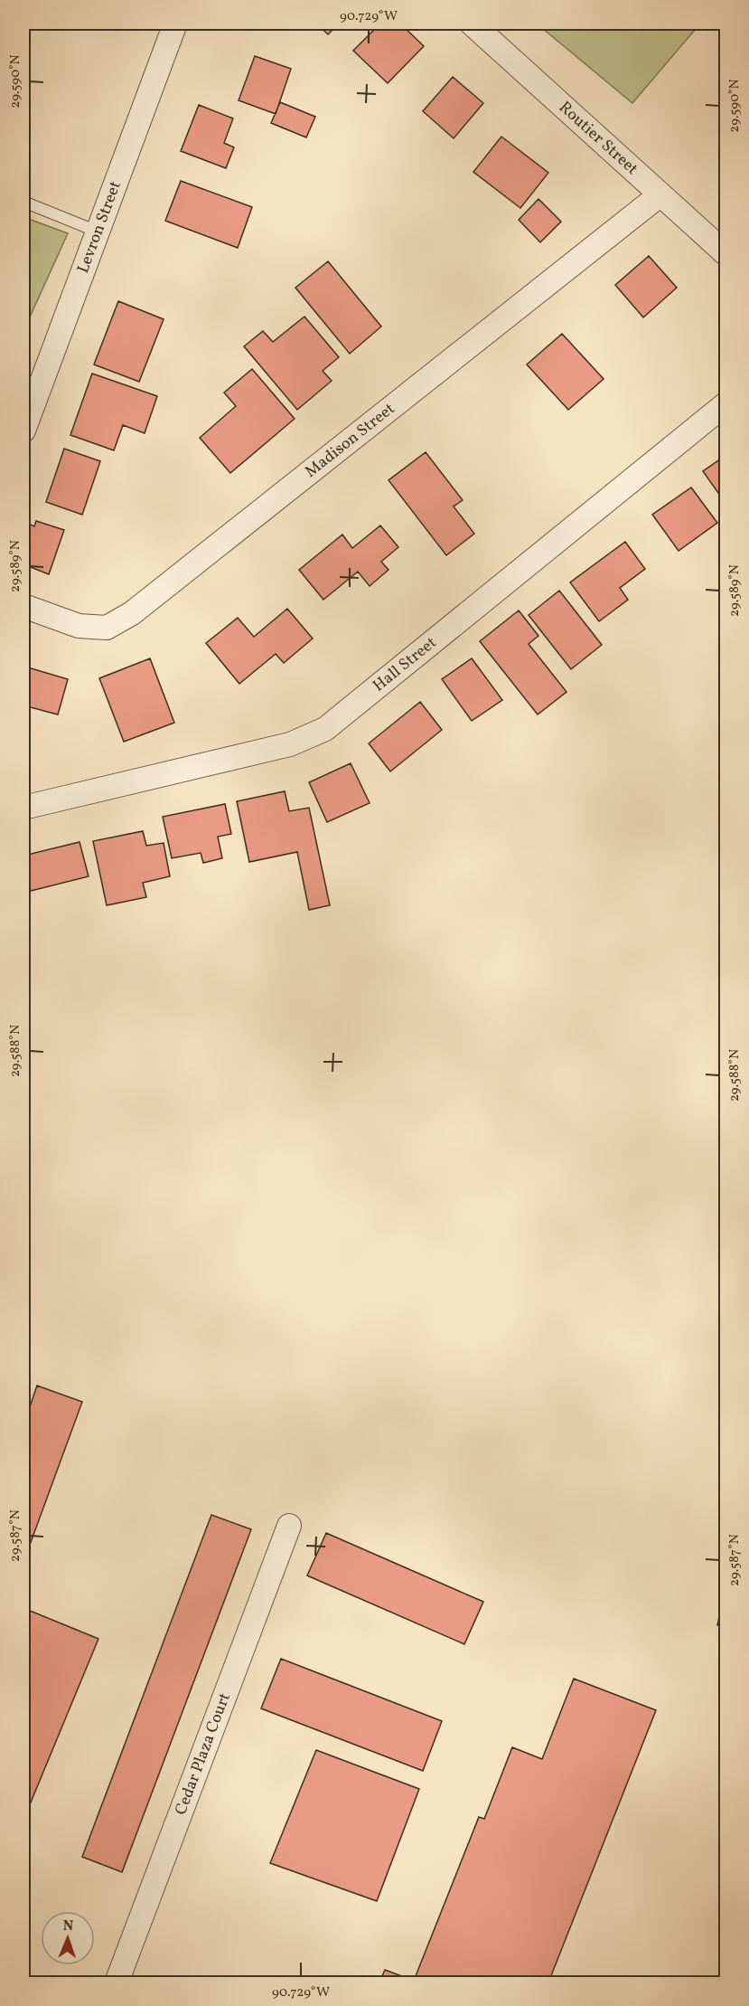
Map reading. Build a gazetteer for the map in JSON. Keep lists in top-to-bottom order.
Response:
{
  "streets": {
    "street": [
      "Routier Street",
      "Levron Street",
      "Madison Street",
      "Hall Street",
      "Cedar Plaza Court"
    ]
  },
  "crossings": [
    ["Routier Street", "Madison Street"]
  ],
  "north": "top",
  "coordinates": [
    "90.729°W",
    "29.590°N",
    "29.589°N",
    "29.588°N",
    "29.587°N"
  ]
}
